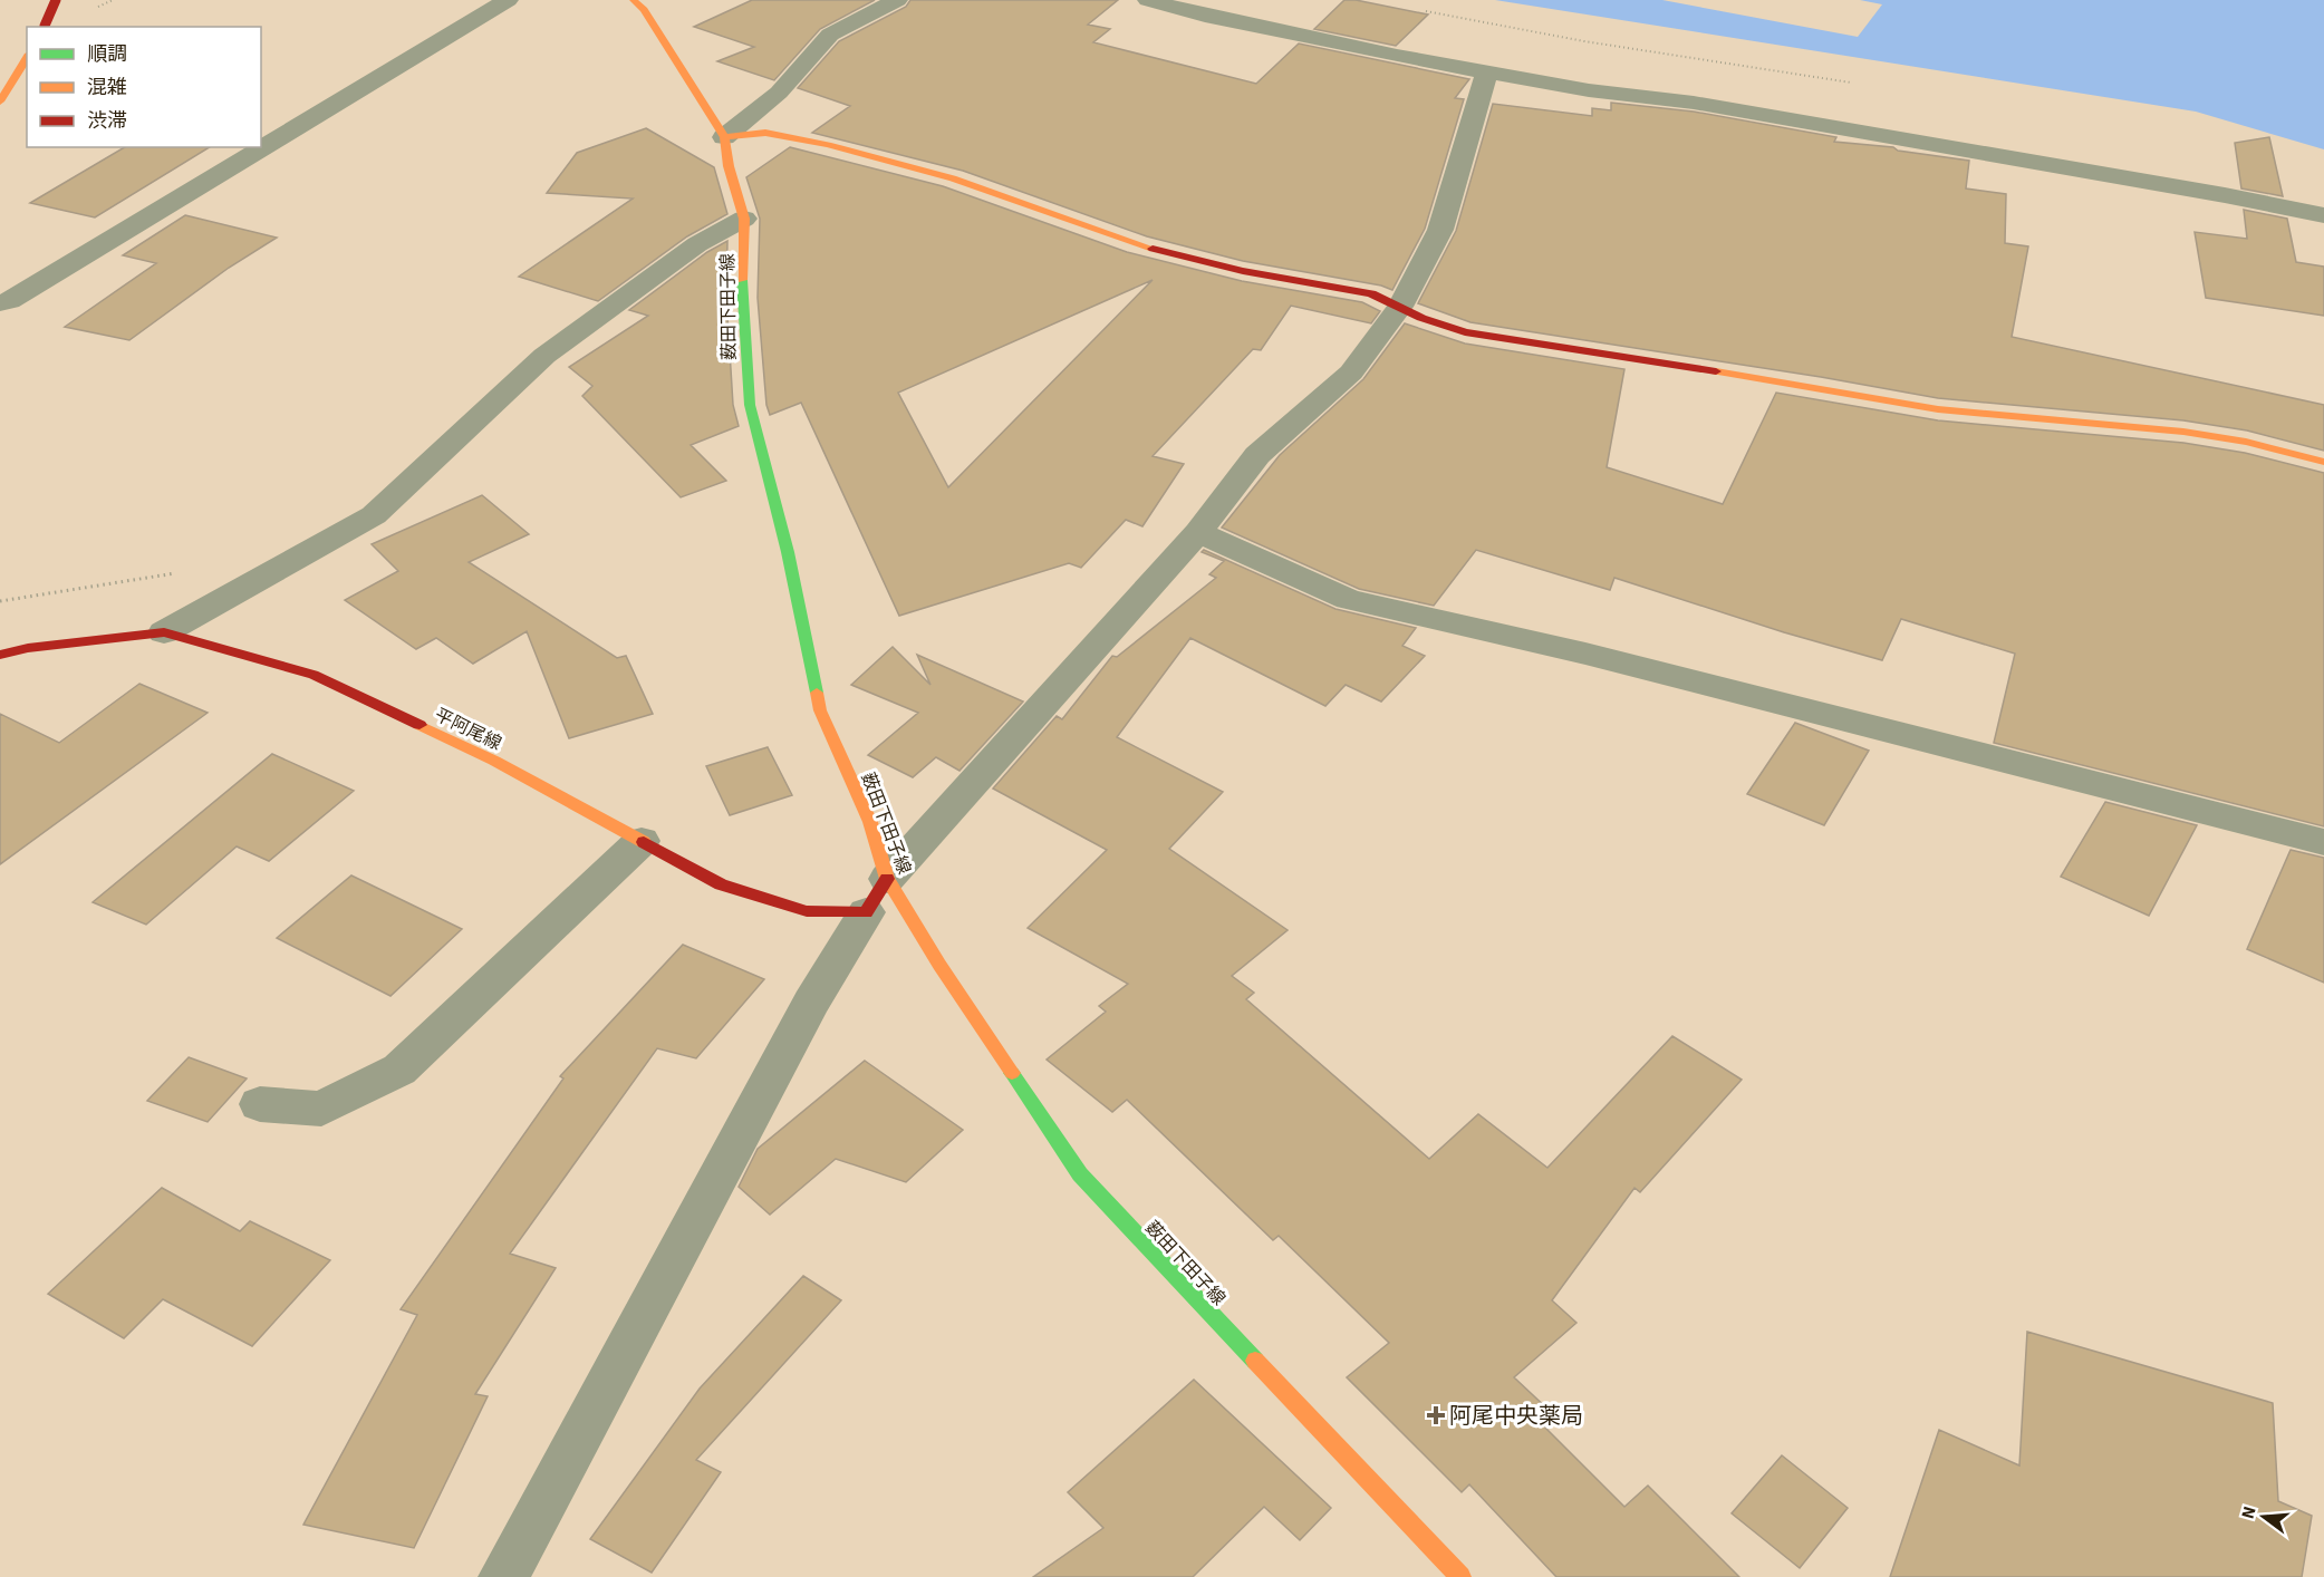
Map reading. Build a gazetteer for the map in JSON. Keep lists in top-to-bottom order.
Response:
{
  "streets": {
    "main road": ["薮田下田子線", "平阿尾線"]
  },
  "crossings": [
    ["薮田下田子線", "平阿尾線"]
  ],
  "places": {
    "health": ["阿尾中央薬局"]
  },
  "legend": ["順調", "混雑", "渋滞"],
  "north": "left"
}
